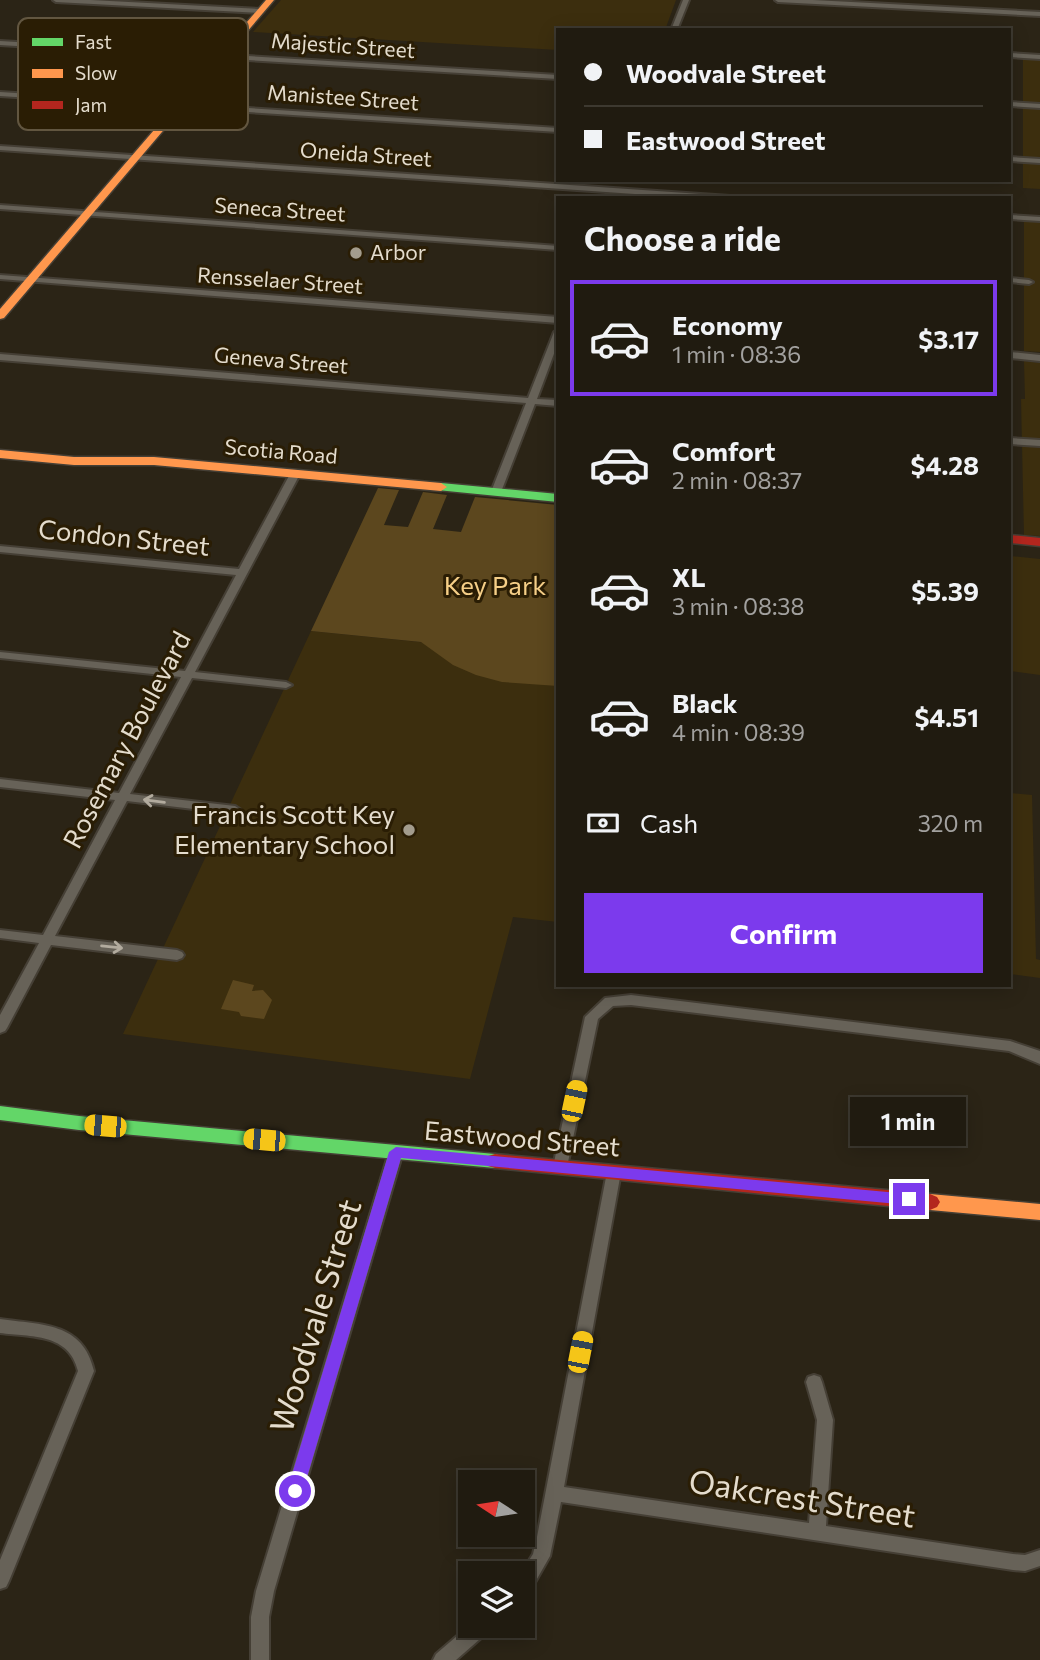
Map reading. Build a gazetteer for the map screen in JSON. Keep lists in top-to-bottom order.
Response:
{
  "streets": {
    "street": [
      "Majestic Street",
      "Manistee Street",
      "Oneida Street",
      "Seneca Street",
      "Rensselaer Street",
      "Geneva Street",
      "Scotia Road",
      "Condon Street",
      "Rosemary Boulevard",
      "Eastwood Street",
      "Woodvale Street",
      "Oakcrest Street"
    ]
  },
  "crossings": [
    ["Scotia Road", "Rosemary Boulevard"],
    ["Condon Street", "Rosemary Boulevard"],
    ["Eastwood Street", "Woodvale Street"]
  ],
  "parks": ["Key Park"],
  "places": ["Arbor", "Francis Scott Key Elementary School"],
  "legend": ["Fast", "Slow", "Jam"],
  "north": "left",
  "page": {
    "banner": ["Woodvale Street", "Eastwood Street"],
    "heading": "Choose a ride",
    "list": [
      {
        "name": "Economy",
        "note": "1 min · 08:36",
        "value": "$3.17"
      },
      {
        "name": "Comfort",
        "note": "2 min · 08:37",
        "value": "$4.28"
      },
      {
        "name": "XL",
        "note": "3 min · 08:38",
        "value": "$5.39"
      },
      {
        "name": "Black",
        "note": "4 min · 08:39",
        "value": "$4.51"
      }
    ],
    "pay": ["Cash", "320 m"],
    "buttons": "Confirm",
    "bubble": "1 min"
  }
}
